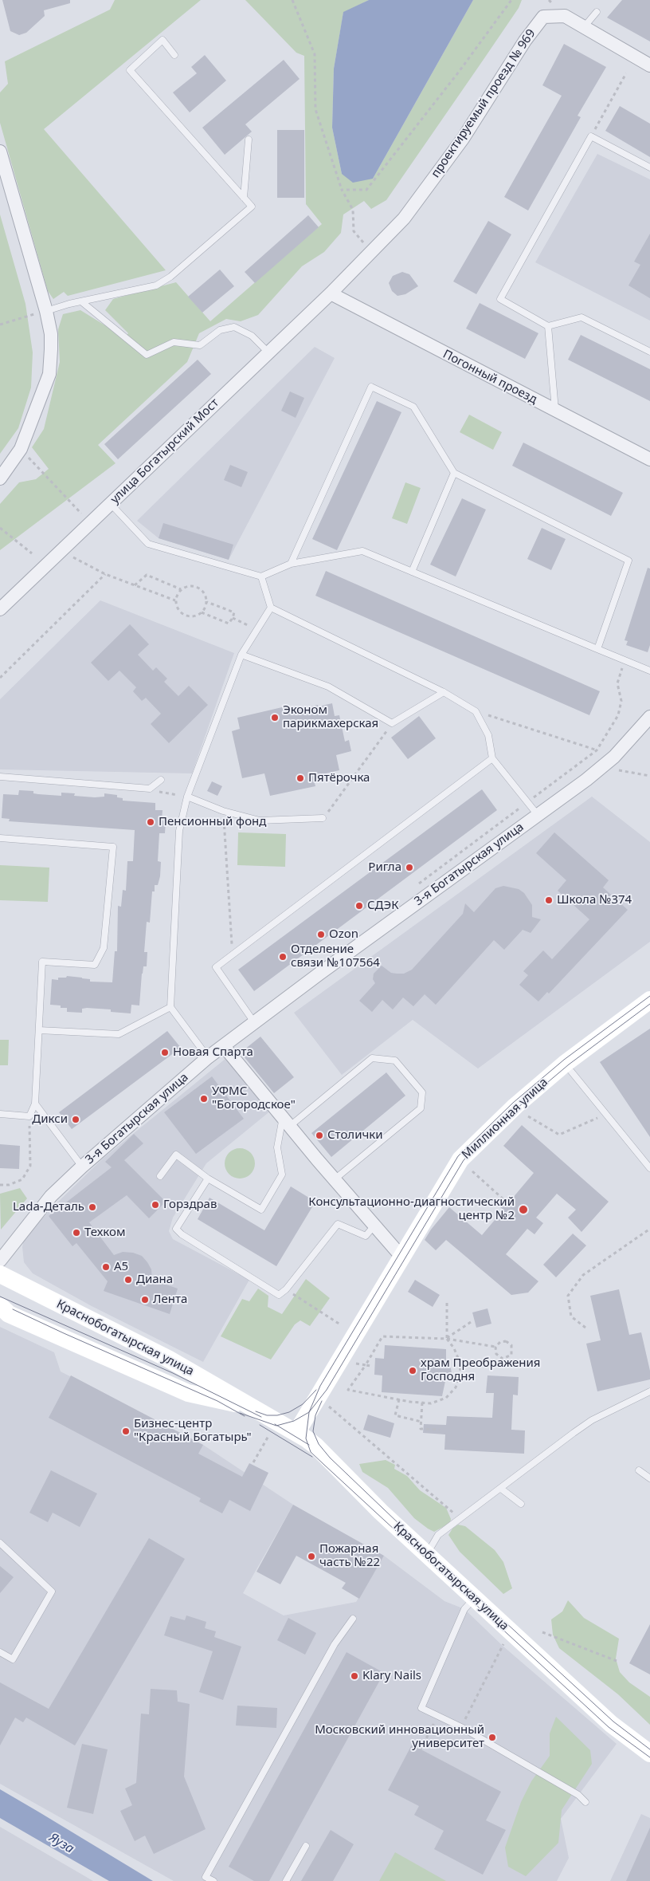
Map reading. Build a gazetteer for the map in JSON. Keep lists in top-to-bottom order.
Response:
{
  "streets": {
    "main road": ["Миллионная улица", "Краснобогатырская улица"],
    "street": [
      "проектируемый проезд № 969",
      "Погонный проезд",
      "улица Богатырский Мост",
      "3-я Богатырская улица"
    ]
  },
  "crossings": [
    ["проектируемый проезд № 969", "Погонный проезд"],
    ["проектируемый проезд № 969", "улица Богатырский Мост"],
    ["Погонный проезд", "улица Богатырский Мост"],
    ["Миллионная улица", "Краснобогатырская улица"]
  ],
  "water": ["Яуза"],
  "places": [
    "Эконом парикмахерская",
    "Пятёрочка",
    "Пенсионный фонд",
    "Ригла",
    "Школа №374",
    "СДЭК",
    "Ozon",
    "Отделение связи №107564",
    "Новая Спарта",
    "УФМС \"Богородское\"",
    "Дикси",
    "Столички",
    "Горздрав",
    "Lada-Деталь",
    "Консультационно-диагностический центр №2",
    "Техком",
    "А5",
    "Диана",
    "Лента",
    "храм Преображения Господня",
    "Бизнес-центр \"Красный Богатырь\"",
    "Пожарная часть №22",
    "Klary Nails",
    "Московский инновационный университет"
  ]
}
